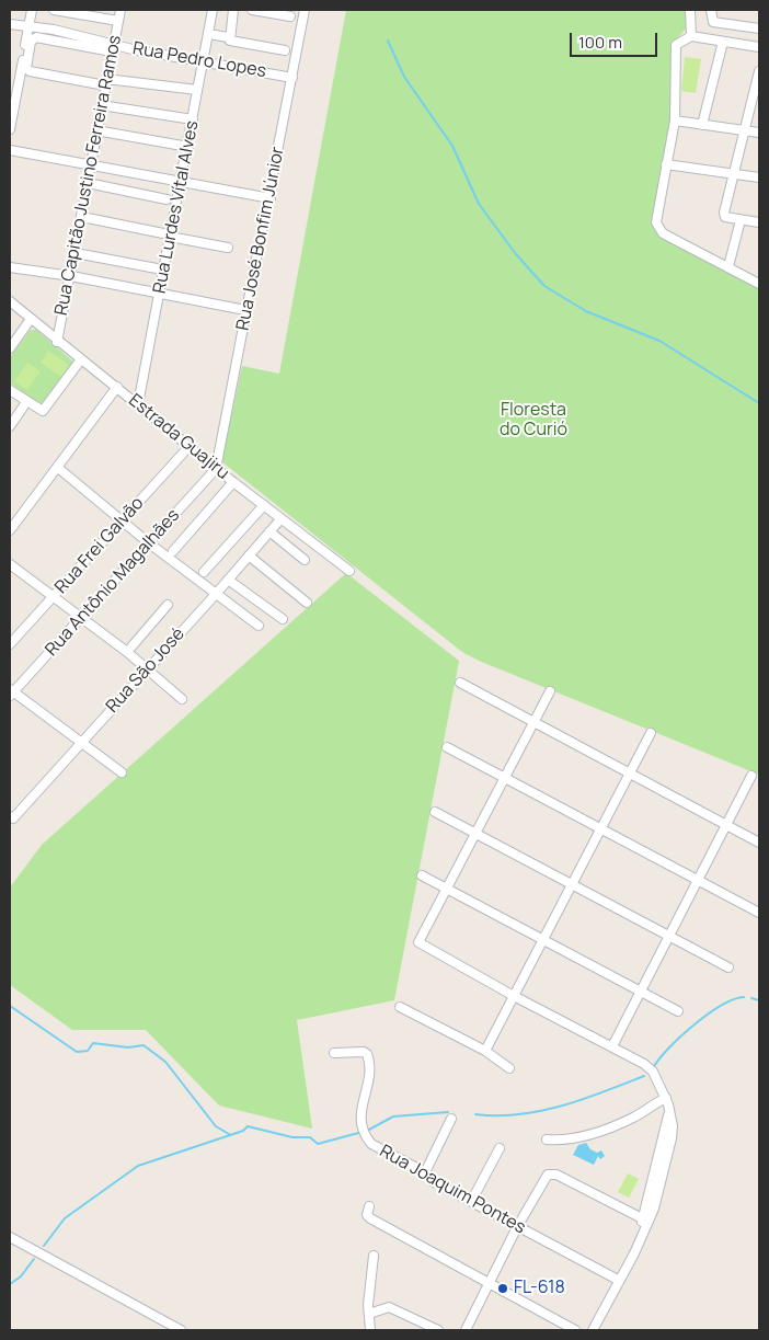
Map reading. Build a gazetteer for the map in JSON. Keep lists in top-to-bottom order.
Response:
{
  "streets": {
    "street": [
      "Rua Pedro Lopes",
      "Rua Capitão Justino Ferreira Ramos",
      "Rua Lurdes Vítal Alves",
      "Rua José Bonfim Júnior",
      "Estrada Guajiru",
      "Rua Frei Galvão",
      "Rua Antônio Magalhães",
      "Rua São José",
      "Rua Joaquim Pontes"
    ]
  },
  "crossings": [
    ["Rua Pedro Lopes", "Rua Capitão Justino Ferreira Ramos"],
    ["Rua Pedro Lopes", "Rua Lurdes Vítal Alves"],
    ["Rua Pedro Lopes", "Rua José Bonfim Júnior"],
    ["Rua Capitão Justino Ferreira Ramos", "Estrada Guajiru"],
    ["Rua Lurdes Vítal Alves", "Estrada Guajiru"],
    ["Rua José Bonfim Júnior", "Estrada Guajiru"],
    ["Rua José Bonfim Júnior", "Rua Antônio Magalhães"],
    ["Estrada Guajiru", "Rua Frei Galvão"],
    ["Estrada Guajiru", "Rua Antônio Magalhães"],
    ["Estrada Guajiru", "Rua São José"]
  ],
  "parks": ["Floresta do Curió"],
  "places": ["FL-618"],
  "scale_bar": "100 m"
}
